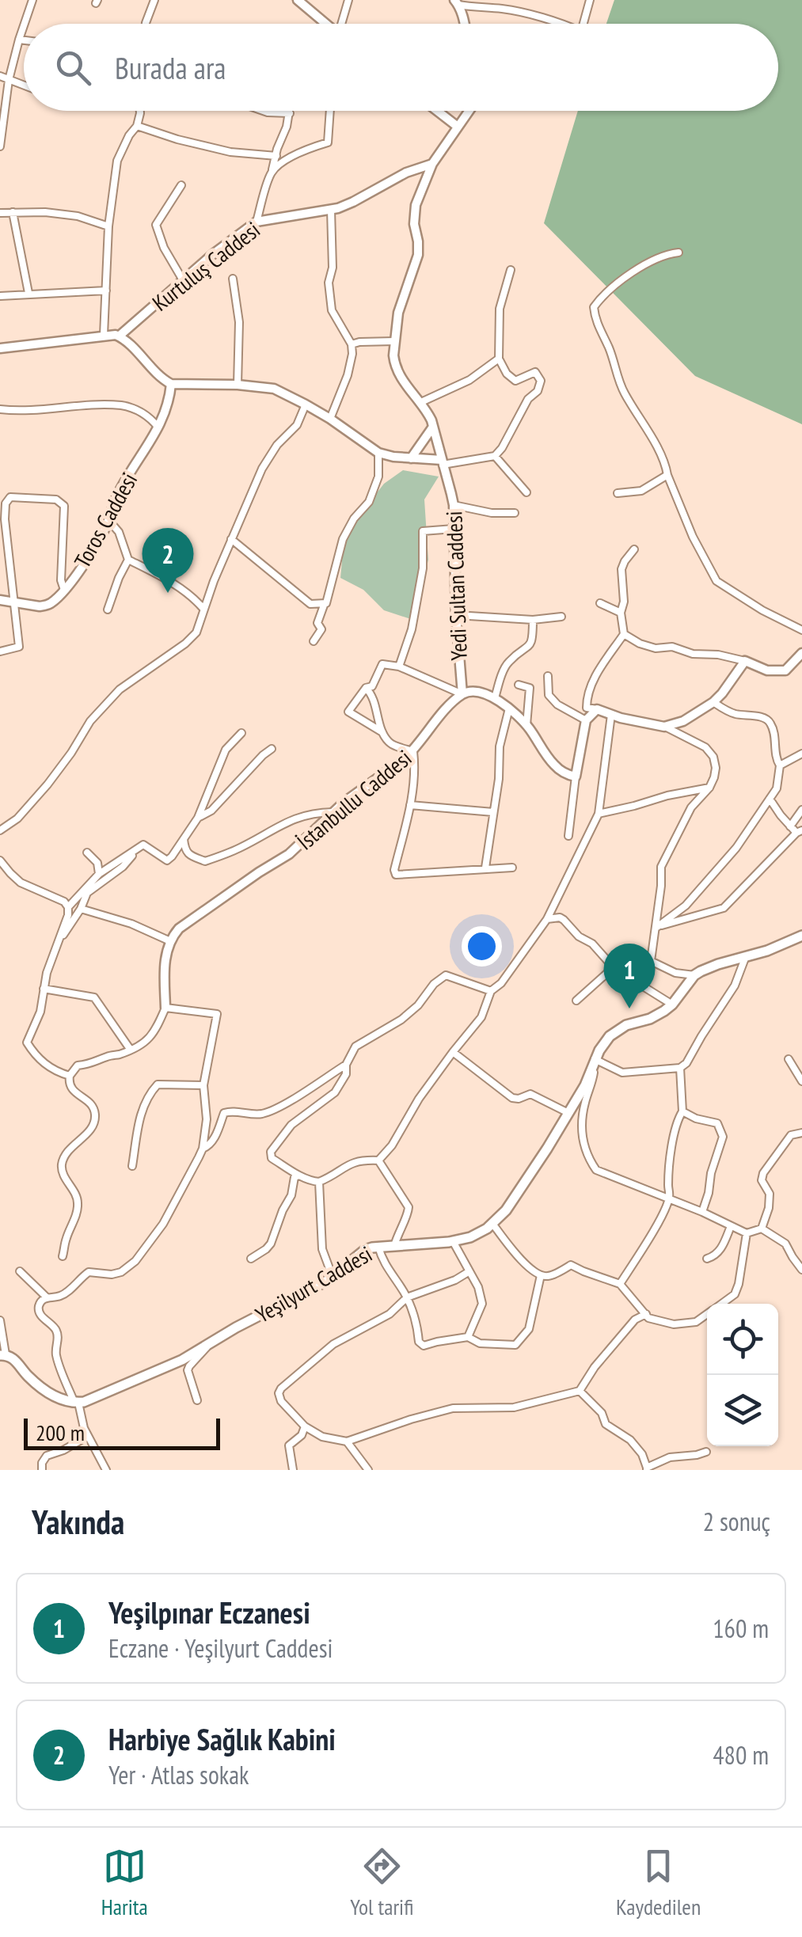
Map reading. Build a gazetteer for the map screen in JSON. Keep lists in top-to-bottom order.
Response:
{
  "streets": {
    "main road": ["Yeşilyurt Caddesi"],
    "street": [
      "Kurtuluş Caddesi",
      "Toros Caddesi",
      "Yedi Sultan Caddesi",
      "İstanbullu Caddesi"
    ]
  },
  "crossings": [
    ["Kurtuluş Caddesi", "Yedi Sultan Caddesi"],
    ["Yedi Sultan Caddesi", "İstanbullu Caddesi"]
  ],
  "scale_bar": "200 m",
  "page": {
    "search": "Burada ara",
    "pins": ["2", "1"],
    "scale": "200 m",
    "heading": ["Yakında", "2 sonuç"],
    "list": [
      {
        "mark": "1",
        "name": "Yeşilpınar Eczanesi",
        "note": "Eczane · Yeşilyurt Caddesi",
        "value": "160 m"
      },
      {
        "mark": "2",
        "name": "Harbiye Sağlık Kabini",
        "note": "Yer · Atlas sokak",
        "value": "480 m"
      }
    ],
    "nav": ["Harita", "Yol tarifi", "Kaydedilen"]
  }
}
